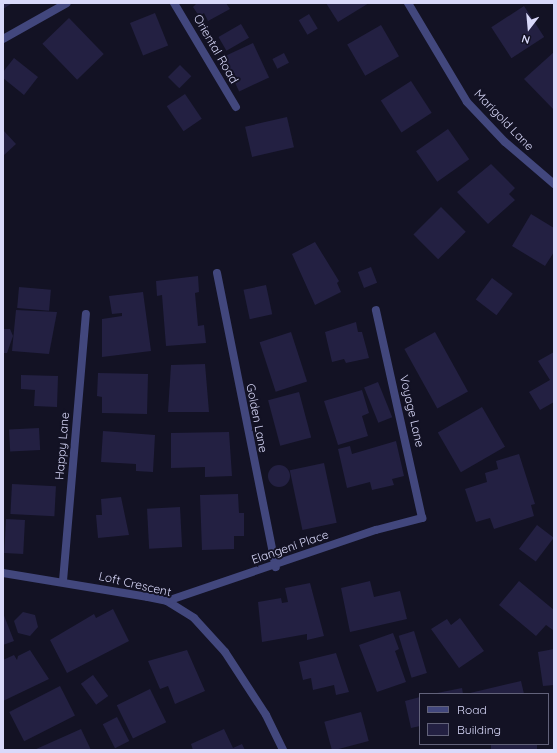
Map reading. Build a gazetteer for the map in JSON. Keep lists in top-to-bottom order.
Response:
{
  "streets": {
    "street": [
      "Oriental Road",
      "Marigold Lane",
      "Voyage Lane",
      "Golden Lane",
      "Happy Lane",
      "Elangeni Place",
      "Loft Crescent"
    ]
  },
  "crossings": [
    ["Voyage Lane", "Elangeni Place"],
    ["Golden Lane", "Elangeni Place"],
    ["Happy Lane", "Loft Crescent"],
    ["Elangeni Place", "Loft Crescent"]
  ],
  "legend": ["Road", "Building"],
  "north": "bottom"
}
